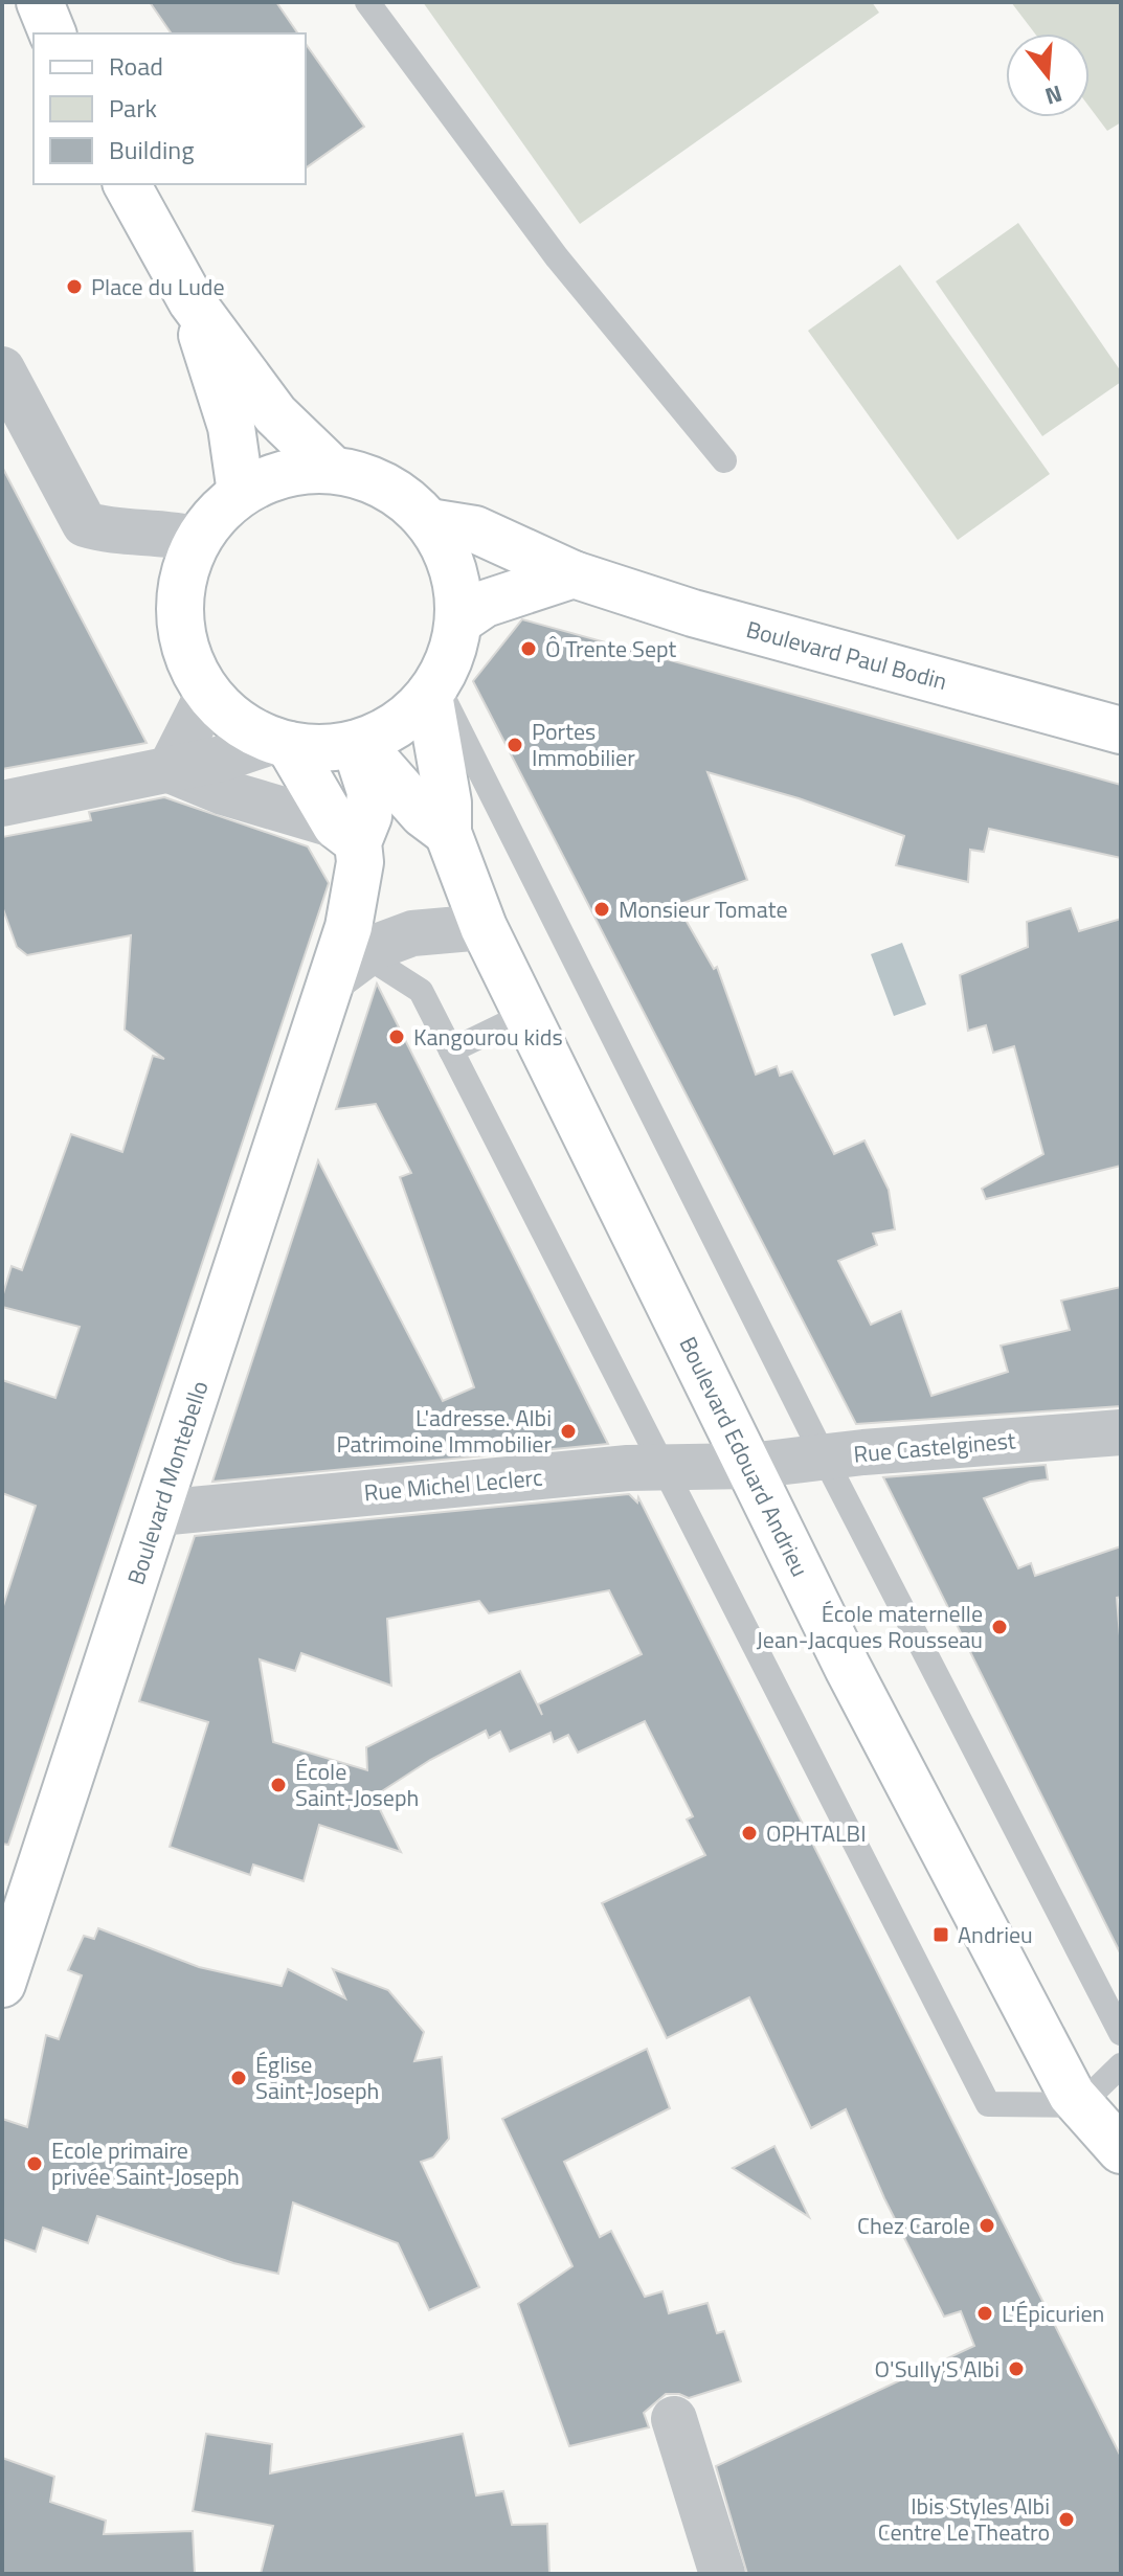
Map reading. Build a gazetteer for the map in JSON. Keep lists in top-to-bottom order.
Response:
{
  "streets": {
    "main road": ["Boulevard Paul Bodin", "Boulevard Edouard Andrieu", "Boulevard Montebello"],
    "street": ["Rue Castelginest", "Rue Michel Leclerc"]
  },
  "crossings": [
    ["Boulevard Paul Bodin", "Boulevard Montebello"],
    ["Rue Castelginest", "Boulevard Edouard Andrieu"],
    ["Rue Castelginest", "Rue Michel Leclerc"],
    ["Boulevard Edouard Andrieu", "Rue Michel Leclerc"],
    ["Boulevard Montebello", "Rue Michel Leclerc"]
  ],
  "places": {
    "other": [
      "Place du Lude",
      "Ô Trente Sept",
      "Portes Immobilier",
      "Monsieur Tomate",
      "Kangourou kids",
      "L'adresse. Albi Patrimoine Immobilier",
      "École maternelle Jean-Jacques Rousseau",
      "École Saint-Joseph",
      "OPHTALBI",
      "Église Saint-Joseph",
      "Ecole primaire privée Saint-Joseph",
      "Chez Carole",
      "L'Épicurien",
      "O'Sully'S Albi",
      "Ibis Styles Albi Centre Le Theatro"
    ],
    "transit": ["Andrieu"]
  },
  "legend": ["Road", "Park", "Building"],
  "north": "bottom"
}
